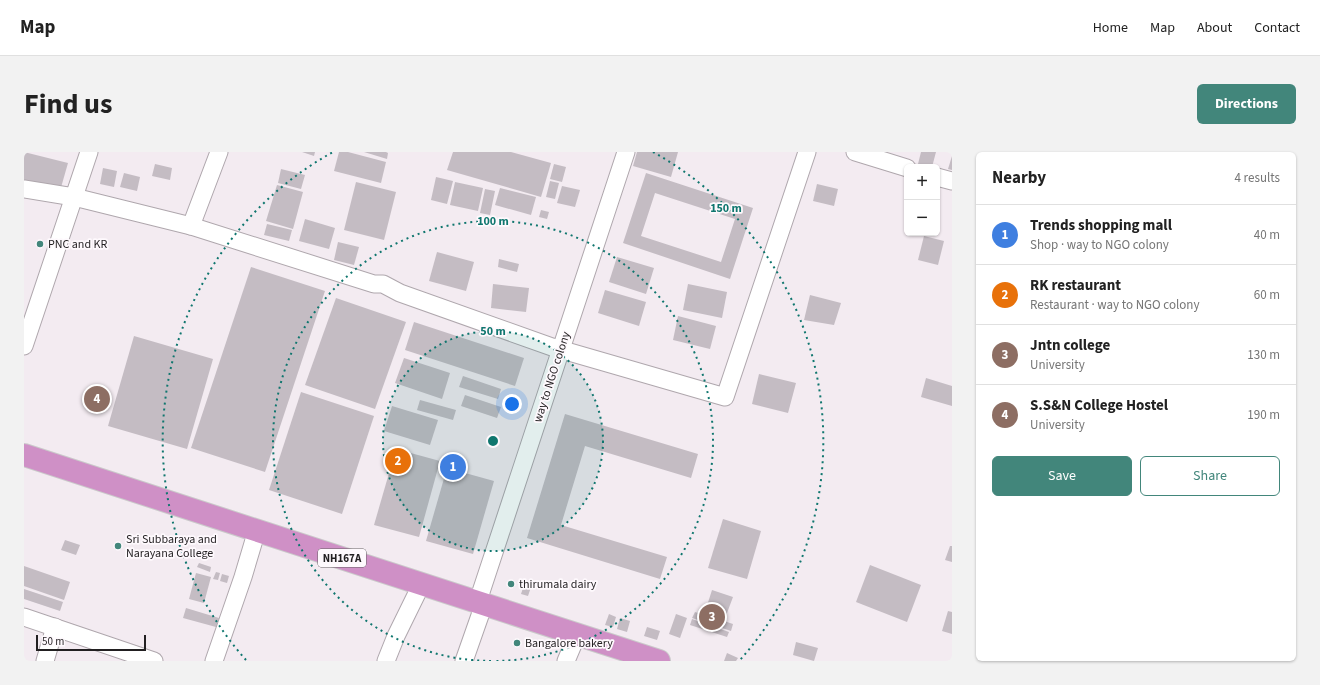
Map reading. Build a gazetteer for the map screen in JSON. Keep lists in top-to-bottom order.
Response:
{
  "streets": {
    "highway": ["NH167A"],
    "street": ["way to NGO colony"]
  },
  "crossings": [
    ["way to NGO colony", "NH167A"]
  ],
  "places": [
    "PNC and KR",
    "Sri Subbaraya and Narayana College",
    "thirumala dairy",
    "Bangalore bakery"
  ],
  "scale_bar": "50 m",
  "page": {
    "header": "Map",
    "nav": [
      "Home",
      "Map",
      "About",
      "Contact"
    ],
    "title": "Find us",
    "buttons": [
      "Directions",
      ["Save", "Share"]
    ],
    "heading": ["Nearby", "4 results"],
    "map_buttons": ["+", "−"],
    "list": [
      {
        "mark": "1",
        "name": "Trends shopping mall",
        "note": "Shop · way to NGO colony",
        "value": "40 m"
      },
      {
        "mark": "2",
        "name": "RK restaurant",
        "note": "Restaurant · way to NGO colony",
        "value": "60 m"
      },
      {
        "mark": "3",
        "name": "Jntn college",
        "note": "University",
        "value": "130 m"
      },
      {
        "mark": "4",
        "name": "S.S&N College Hostel",
        "note": "University",
        "value": "190 m"
      }
    ],
    "pins": [
      "4",
      "2",
      "1",
      "3"
    ],
    "scale": "50 m"
  },
  "rings": ["150 m", "100 m", "50 m"]
}
